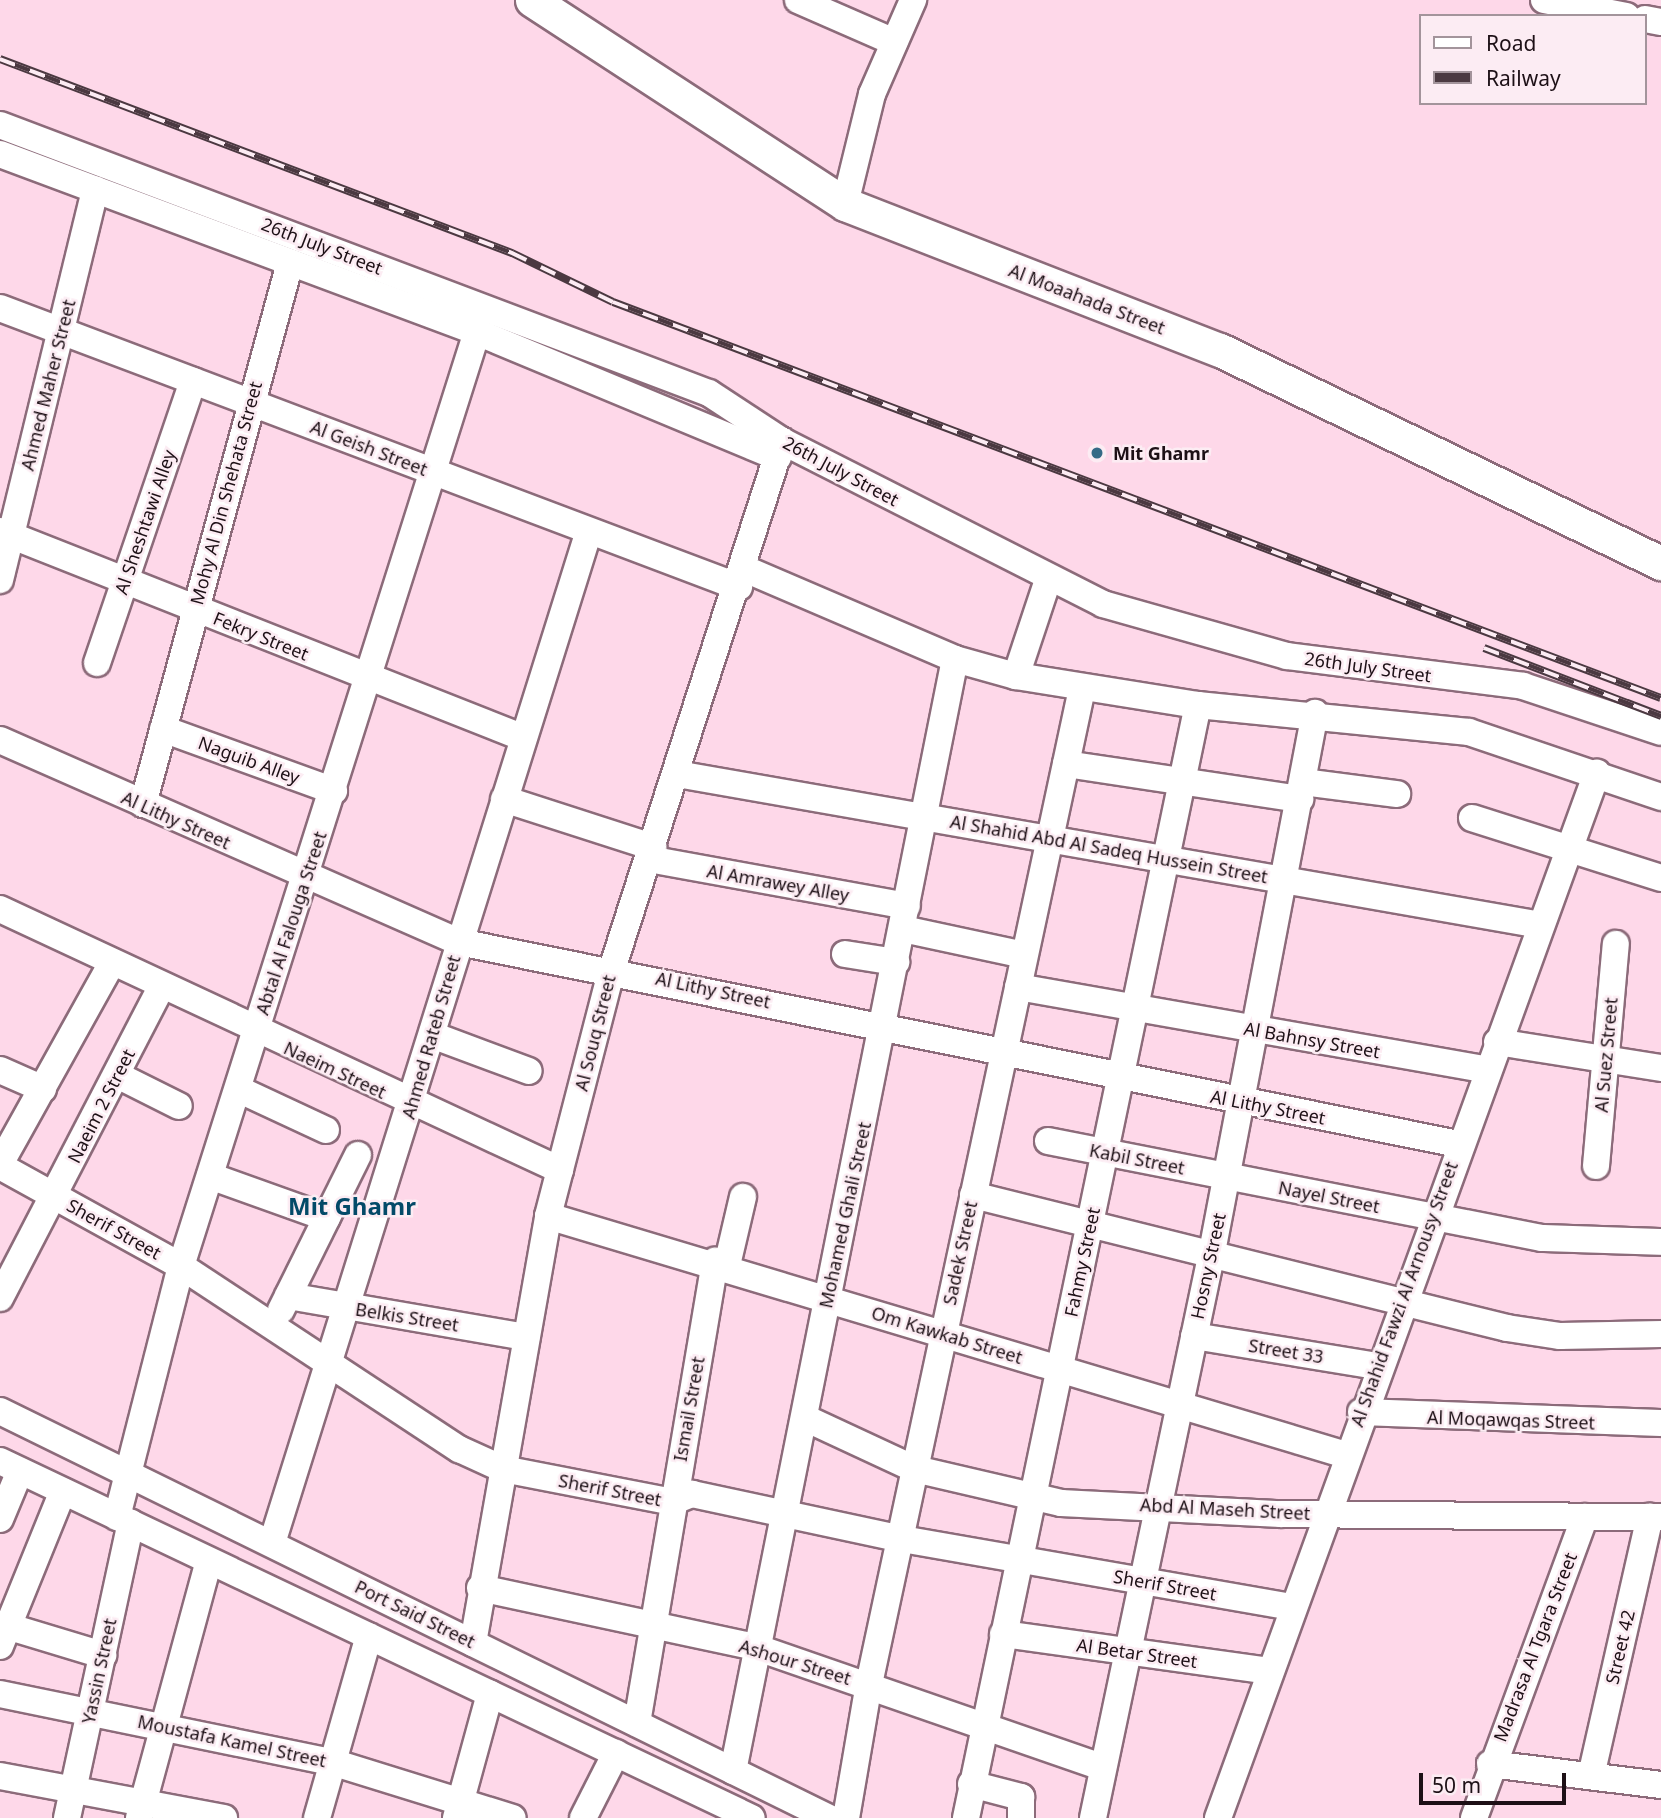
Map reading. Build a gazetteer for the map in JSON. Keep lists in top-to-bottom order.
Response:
{
  "streets": {
    "main road": ["Al Moaahada Street"],
    "street": [
      "26th July Street",
      "Ahmed Maher Street",
      "Al Geish Street",
      "Mohy Al Din Shehata Street",
      "Al Sheshtawi Alley",
      "Fekry Street",
      "Naguib Alley",
      "Al Lithy Street",
      "Al Shahid Abd Al Sadeq Hussein Street",
      "Al Amrawey Alley",
      "Abtal Al Falouga Street",
      "Al Souq Street",
      "Ahmed Rateb Street",
      "Al Bahnsy Street",
      "Al Suez Street",
      "Naeim Street",
      "Naeim 2 Street",
      "Kabil Street",
      "Nayel Street",
      "Mohamed Ghali Street",
      "Sherif Street",
      "Sadek Street",
      "Fahmy Street",
      "Hosny Street",
      "Al Shahid Fawzi Al Arnousy Street",
      "Belkis Street",
      "Om Kawkab Street",
      "Street 33",
      "Ismail Street",
      "Al Moqawqas Street",
      "Abd Al Maseh Street",
      "Port Said Street",
      "Madrasa Al Tgara Street",
      "Street 42",
      "Al Betar Street",
      "Ashour Street",
      "Yassin Street",
      "Moustafa Kamel Street"
    ]
  },
  "crossings": [
    ["26th July Street", "Ahmed Maher Street"],
    ["26th July Street", "Mohy Al Din Shehata Street"],
    ["26th July Street", "Abtal Al Falouga Street"],
    ["26th July Street", "Al Souq Street"],
    ["Ahmed Maher Street", "Al Geish Street"],
    ["Ahmed Maher Street", "Fekry Street"],
    ["Al Geish Street", "Mohy Al Din Shehata Street"],
    ["Al Geish Street", "Al Sheshtawi Alley"],
    ["Al Geish Street", "Abtal Al Falouga Street"],
    ["Al Geish Street", "Al Souq Street"],
    ["Al Geish Street", "Ahmed Rateb Street"],
    ["Mohy Al Din Shehata Street", "Fekry Street"],
    ["Mohy Al Din Shehata Street", "Naguib Alley"],
    ["Mohy Al Din Shehata Street", "Al Lithy Street"],
    ["Al Sheshtawi Alley", "Fekry Street"],
    ["Fekry Street", "Abtal Al Falouga Street"],
    ["Fekry Street", "Ahmed Rateb Street"],
    ["Naguib Alley", "Abtal Al Falouga Street"],
    ["Al Lithy Street", "Abtal Al Falouga Street"],
    ["Al Lithy Street", "Al Souq Street"],
    ["Al Lithy Street", "Ahmed Rateb Street"],
    ["Al Lithy Street", "Mohamed Ghali Street"],
    ["Al Lithy Street", "Sadek Street"],
    ["Al Lithy Street", "Fahmy Street"],
    ["Al Lithy Street", "Hosny Street"],
    ["Al Lithy Street", "Al Shahid Fawzi Al Arnousy Street"],
    ["Al Shahid Abd Al Sadeq Hussein Street", "Al Souq Street"],
    ["Al Shahid Abd Al Sadeq Hussein Street", "Mohamed Ghali Street"],
    ["Al Shahid Abd Al Sadeq Hussein Street", "Sadek Street"],
    ["Al Shahid Abd Al Sadeq Hussein Street", "Fahmy Street"],
    ["Al Shahid Abd Al Sadeq Hussein Street", "Hosny Street"],
    ["Al Shahid Abd Al Sadeq Hussein Street", "Al Shahid Fawzi Al Arnousy Street"],
    ["Al Amrawey Alley", "Al Souq Street"],
    ["Al Amrawey Alley", "Ahmed Rateb Street"],
    ["Al Amrawey Alley", "Mohamed Ghali Street"],
    ["Al Amrawey Alley", "Sadek Street"],
    ["Abtal Al Falouga Street", "Naeim Street"],
    ["Abtal Al Falouga Street", "Sherif Street"],
    ["Abtal Al Falouga Street", "Port Said Street"],
    ["Abtal Al Falouga Street", "Yassin Street"],
    ["Al Souq Street", "Naeim Street"],
    ["Al Souq Street", "Sherif Street"],
    ["Al Souq Street", "Belkis Street"],
    ["Al Souq Street", "Om Kawkab Street"],
    ["Al Souq Street", "Port Said Street"],
    ["Al Souq Street", "Ashour Street"],
    ["Ahmed Rateb Street", "Naeim Street"],
    ["Ahmed Rateb Street", "Sherif Street"],
    ["Ahmed Rateb Street", "Belkis Street"],
    ["Ahmed Rateb Street", "Port Said Street"],
    ["Al Bahnsy Street", "Sadek Street"],
    ["Al Bahnsy Street", "Fahmy Street"],
    ["Al Bahnsy Street", "Hosny Street"],
    ["Al Bahnsy Street", "Al Shahid Fawzi Al Arnousy Street"],
    ["Naeim Street", "Naeim 2 Street"],
    ["Naeim 2 Street", "Sherif Street"],
    ["Kabil Street", "Nayel Street"],
    ["Kabil Street", "Fahmy Street"],
    ["Kabil Street", "Hosny Street"],
    ["Nayel Street", "Hosny Street"],
    ["Nayel Street", "Al Shahid Fawzi Al Arnousy Street"],
    ["Mohamed Ghali Street", "Sherif Street"],
    ["Mohamed Ghali Street", "Om Kawkab Street"],
    ["Mohamed Ghali Street", "Abd Al Maseh Street"],
    ["Mohamed Ghali Street", "Port Said Street"],
    ["Mohamed Ghali Street", "Ashour Street"],
    ["Sherif Street", "Sadek Street"],
    ["Sherif Street", "Fahmy Street"],
    ["Sherif Street", "Hosny Street"],
    ["Sherif Street", "Al Shahid Fawzi Al Arnousy Street"],
    ["Sherif Street", "Ismail Street"],
    ["Sadek Street", "Om Kawkab Street"],
    ["Sadek Street", "Abd Al Maseh Street"],
    ["Sadek Street", "Ashour Street"],
    ["Fahmy Street", "Om Kawkab Street"],
    ["Fahmy Street", "Abd Al Maseh Street"],
    ["Fahmy Street", "Al Betar Street"],
    ["Fahmy Street", "Ashour Street"],
    ["Hosny Street", "Om Kawkab Street"],
    ["Hosny Street", "Street 33"],
    ["Hosny Street", "Abd Al Maseh Street"],
    ["Hosny Street", "Al Betar Street"],
    ["Hosny Street", "Ashour Street"],
    ["Al Shahid Fawzi Al Arnousy Street", "Om Kawkab Street"],
    ["Al Shahid Fawzi Al Arnousy Street", "Street 33"],
    ["Al Shahid Fawzi Al Arnousy Street", "Al Moqawqas Street"],
    ["Al Shahid Fawzi Al Arnousy Street", "Abd Al Maseh Street"],
    ["Al Shahid Fawzi Al Arnousy Street", "Al Betar Street"],
    ["Om Kawkab Street", "Ismail Street"],
    ["Ismail Street", "Port Said Street"],
    ["Ismail Street", "Ashour Street"],
    ["Abd Al Maseh Street", "Madrasa Al Tgara Street"],
    ["Abd Al Maseh Street", "Street 42"],
    ["Yassin Street", "Moustafa Kamel Street"]
  ],
  "districts": ["Mit Ghamr"],
  "places": ["Mit Ghamr"],
  "legend": ["Road", "Railway"],
  "scale_bar": "50 m"
}
